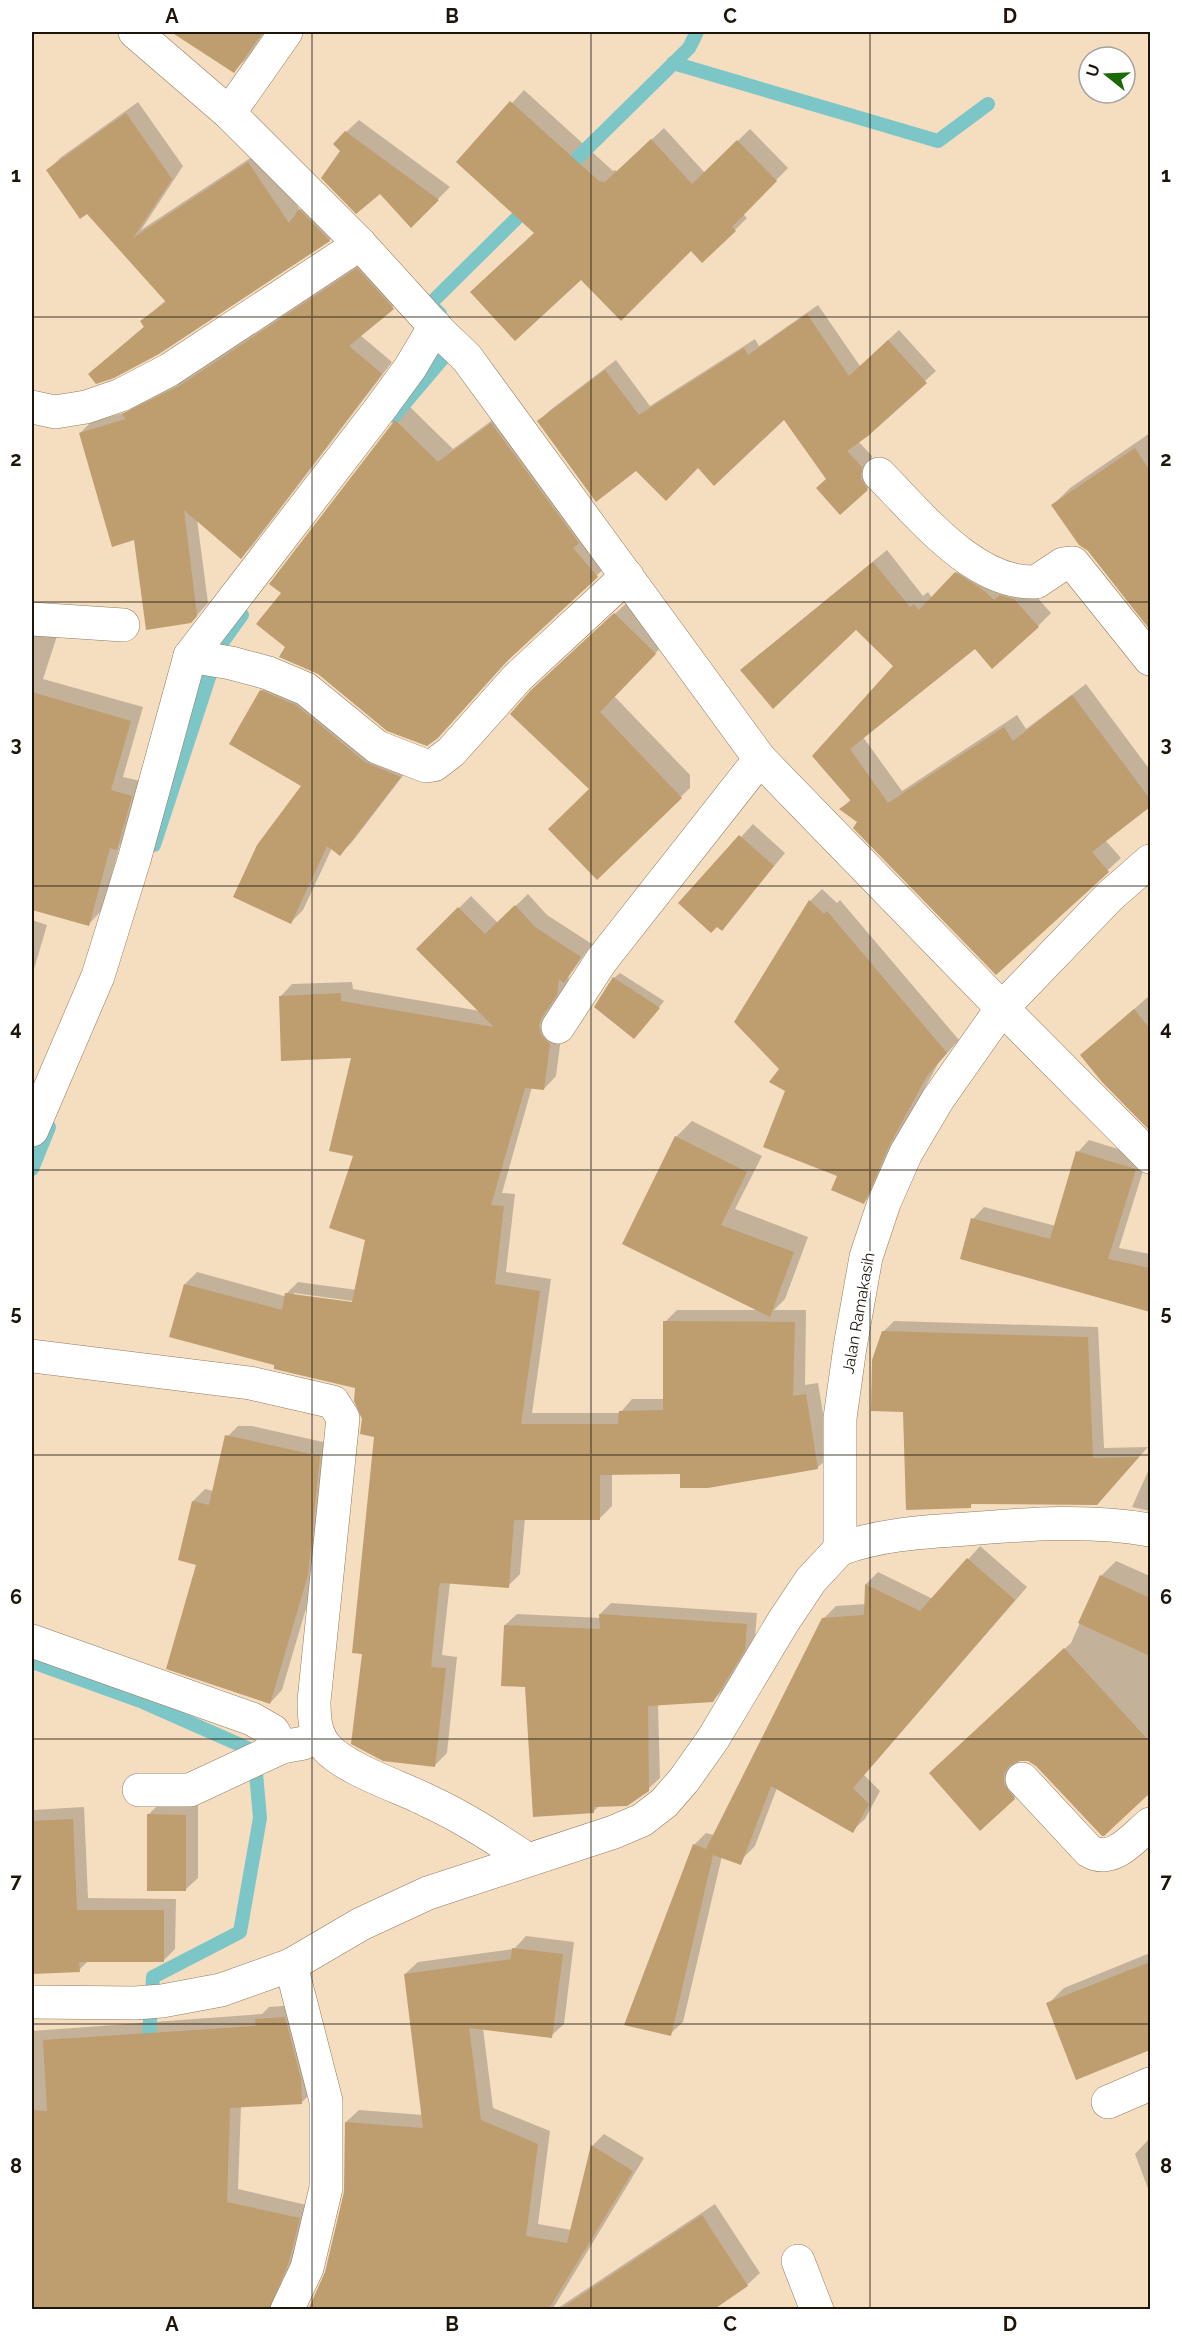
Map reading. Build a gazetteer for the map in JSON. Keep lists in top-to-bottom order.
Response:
{
  "streets": {
    "street": ["Jalan Ramakasih"]
  },
  "north": "left",
  "grid": {
    "columns": [
      "A",
      "B",
      "C",
      "D"
    ],
    "rows": [
      "1",
      "2",
      "3",
      "4",
      "5",
      "6",
      "7",
      "8"
    ]
  }
}
